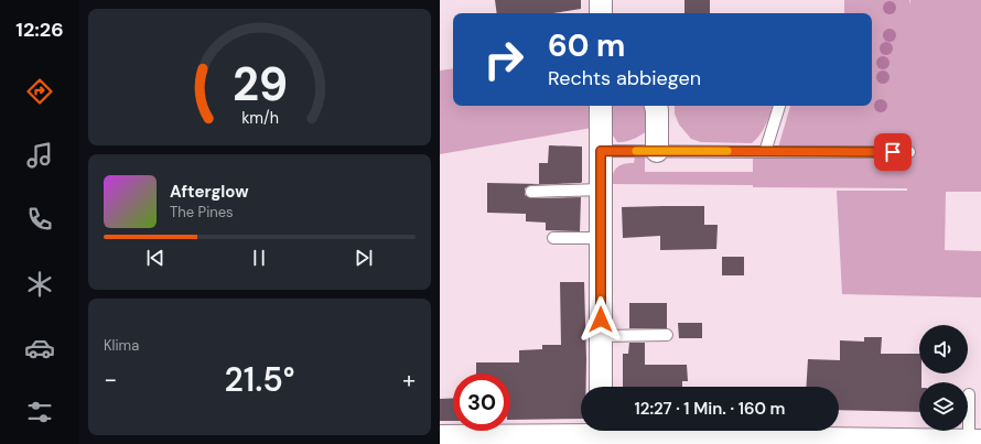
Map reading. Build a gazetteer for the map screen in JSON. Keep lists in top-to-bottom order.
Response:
{
  "page": {
    "tabs": "12:26",
    "turn": ["60 m", "Rechts abbiegen"],
    "song": ["Afterglow", "The Pines"],
    "tile": "Klima",
    "heat": ["−", "21.5°", "+"],
    "limit": "30",
    "trip": "12:27 · 1 Min. · 160 m",
    "gauge": ["29", "km/h"]
  }
}
